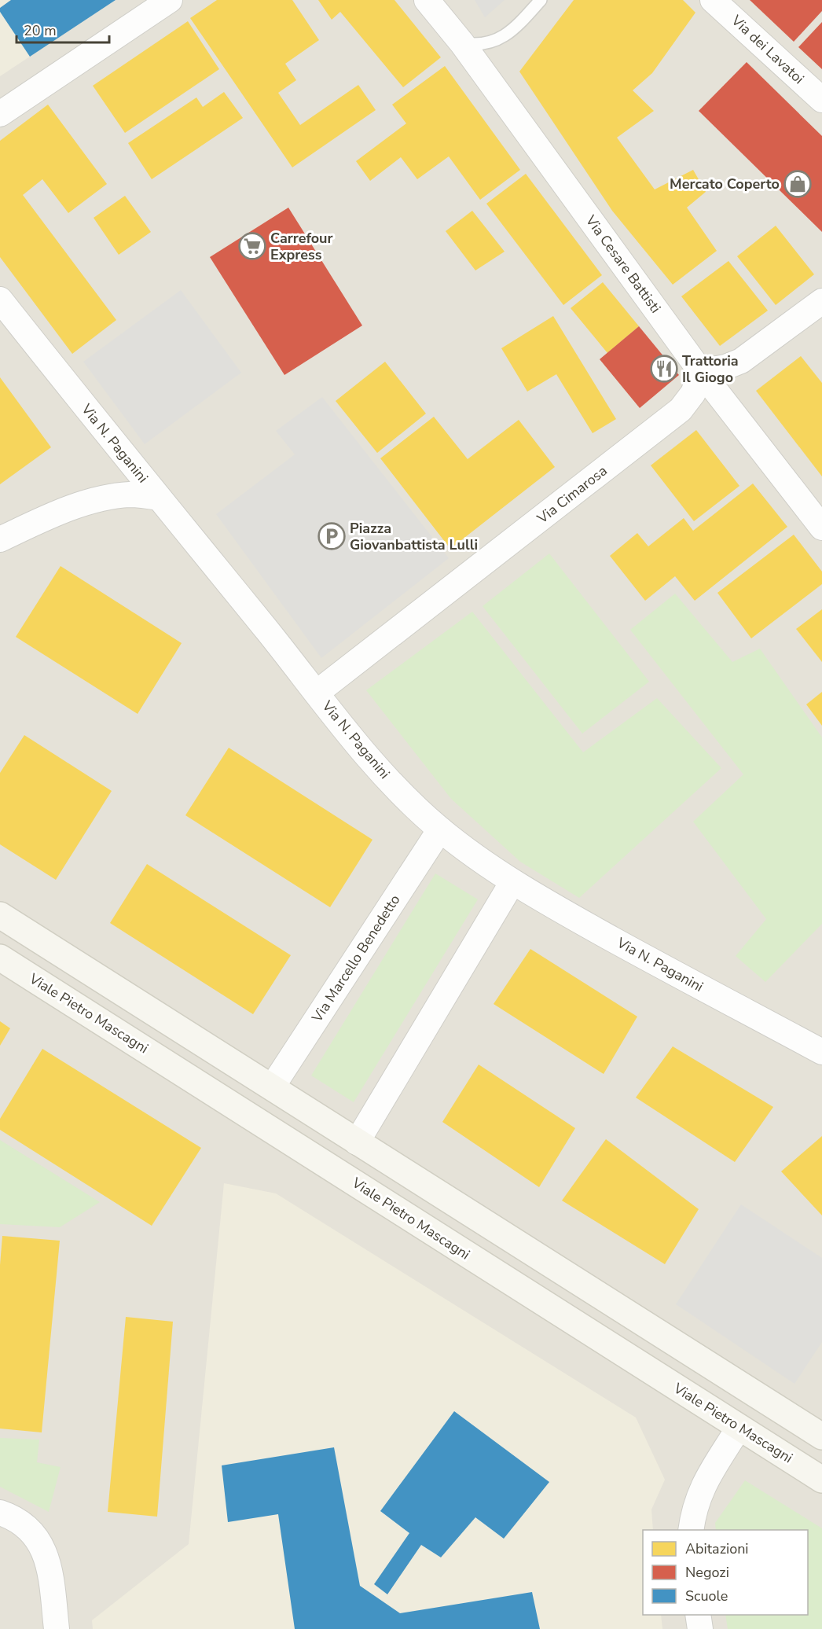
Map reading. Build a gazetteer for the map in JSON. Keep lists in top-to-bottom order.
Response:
{
  "streets": {
    "main road": ["Viale Pietro Mascagni"],
    "street": [
      "Via dei Lavatoi",
      "Via Cesare Battisti",
      "Via N. Paganini",
      "Via Cimarosa",
      "Via Marcello Benedetto"
    ]
  },
  "crossings": [
    ["Via Cesare Battisti", "Via Cimarosa"],
    ["Via N. Paganini", "Via Cimarosa"],
    ["Via N. Paganini", "Via Marcello Benedetto"]
  ],
  "places": {
    "shop": ["Mercato Coperto"],
    "supermarket": ["Carrefour Express"],
    "restaurant": ["Trattoria Il Giogo"],
    "parking": ["Piazza Giovanbattista Lulli"]
  },
  "legend": ["Abitazioni", "Negozi", "Scuole"],
  "scale_bar": "20 m"
}
